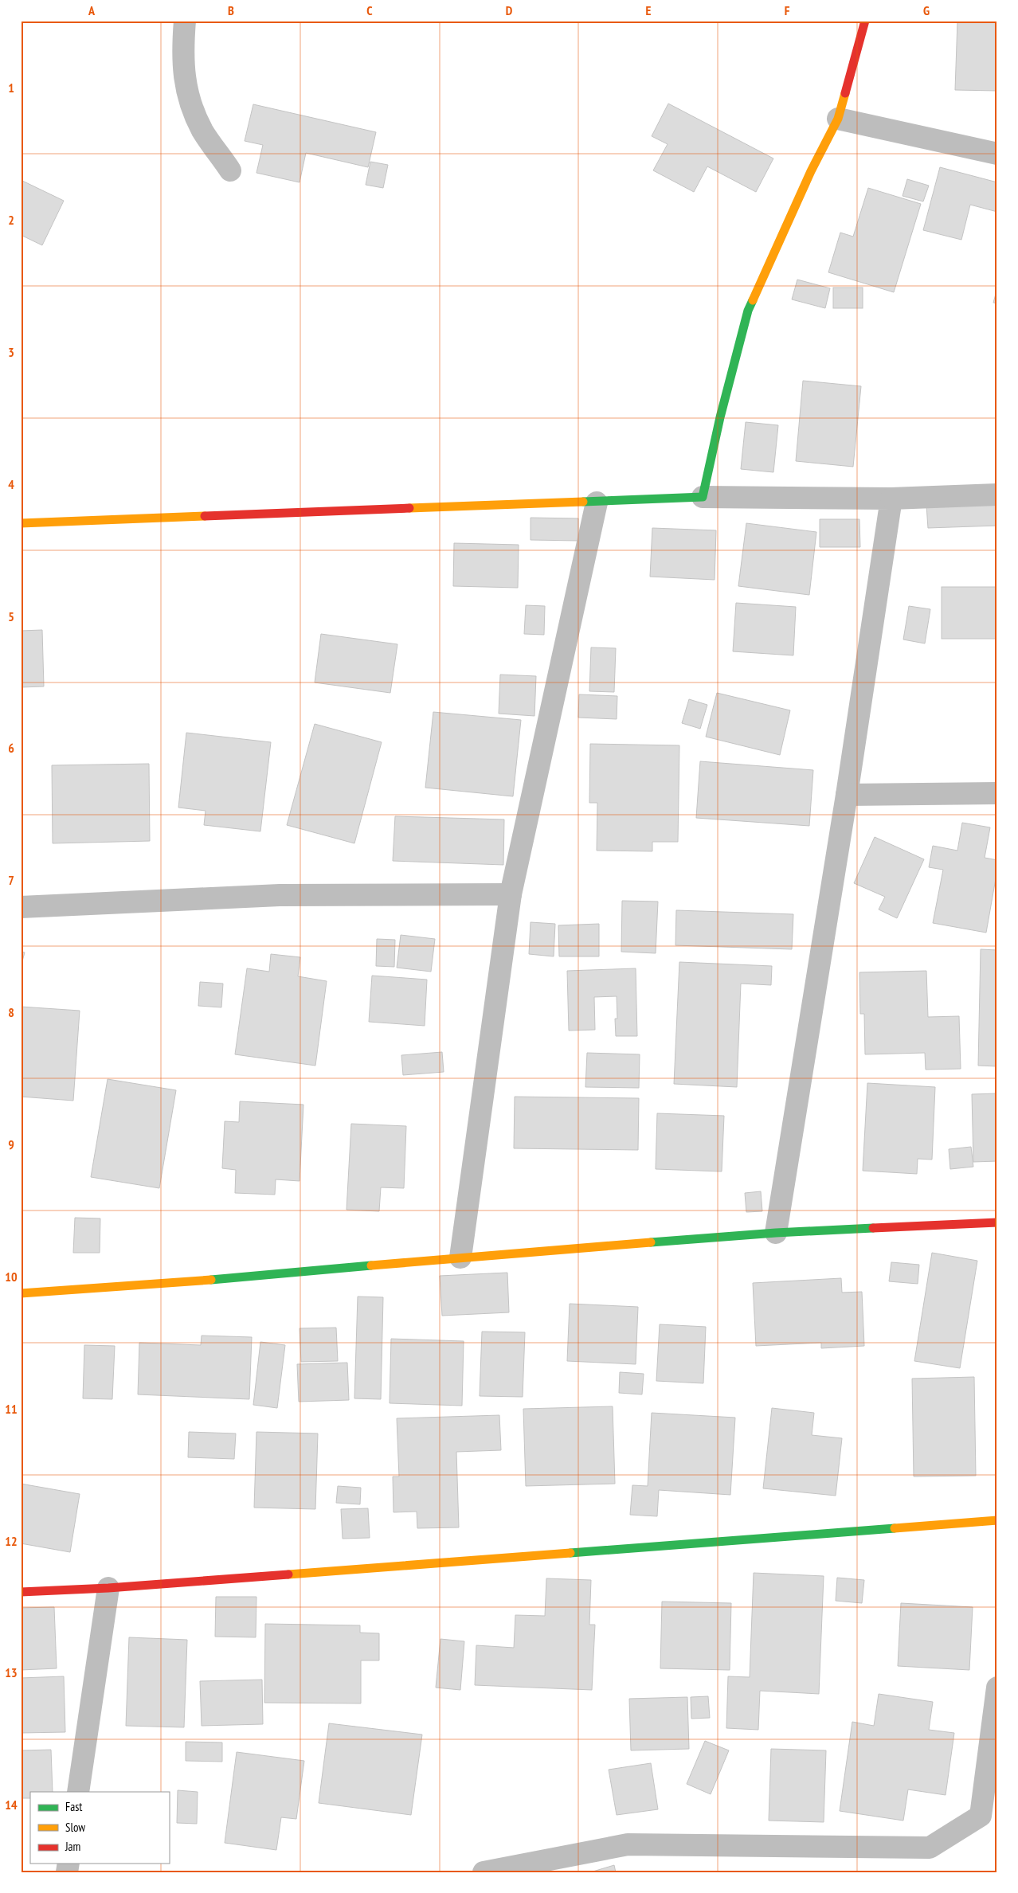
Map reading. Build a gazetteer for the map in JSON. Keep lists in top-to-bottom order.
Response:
{
  "legend": ["Fast", "Slow", "Jam"],
  "grid": {
    "columns": [
      "A",
      "B",
      "C",
      "D",
      "E",
      "F",
      "G"
    ],
    "rows": [
      "1",
      "2",
      "3",
      "4",
      "5",
      "6",
      "7",
      "8",
      "9",
      "10",
      "11",
      "12",
      "13",
      "14"
    ]
  }
}
